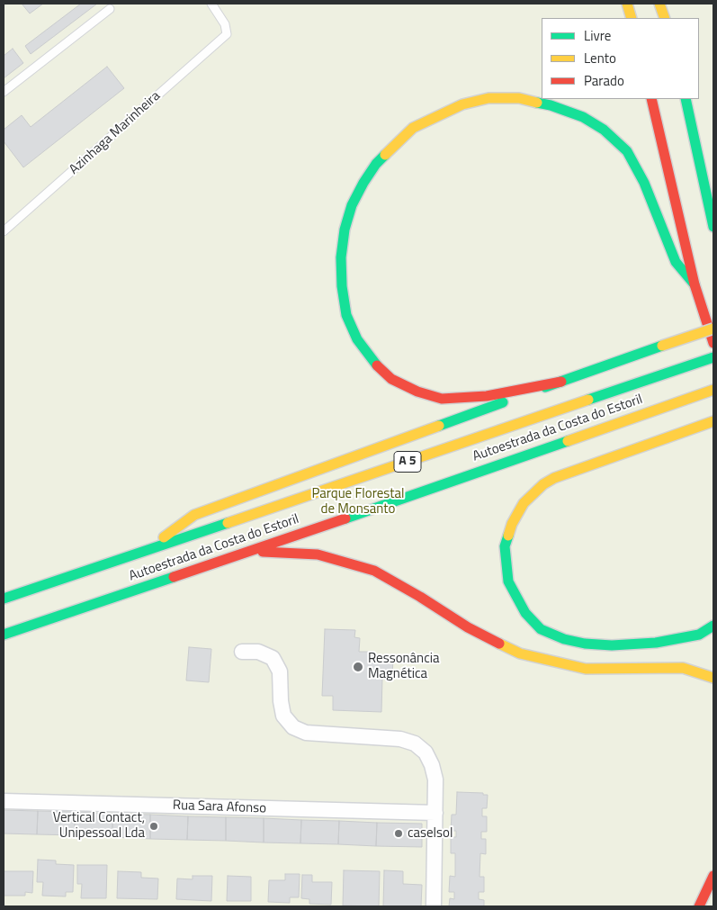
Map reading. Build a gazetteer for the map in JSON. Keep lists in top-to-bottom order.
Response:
{
  "streets": {
    "main road": ["Autoestrada da Costa do Estoril", "A 5"],
    "street": ["Rua Sara Afonso"],
    "lane": ["Azinhaga Marinheira"]
  },
  "parks": ["Parque Florestal de Monsanto"],
  "places": ["Ressonância Magnética", "Vertical Contact, Unipessoal Lda", "caselsol"],
  "legend": ["Livre", "Lento", "Parado"]
}
